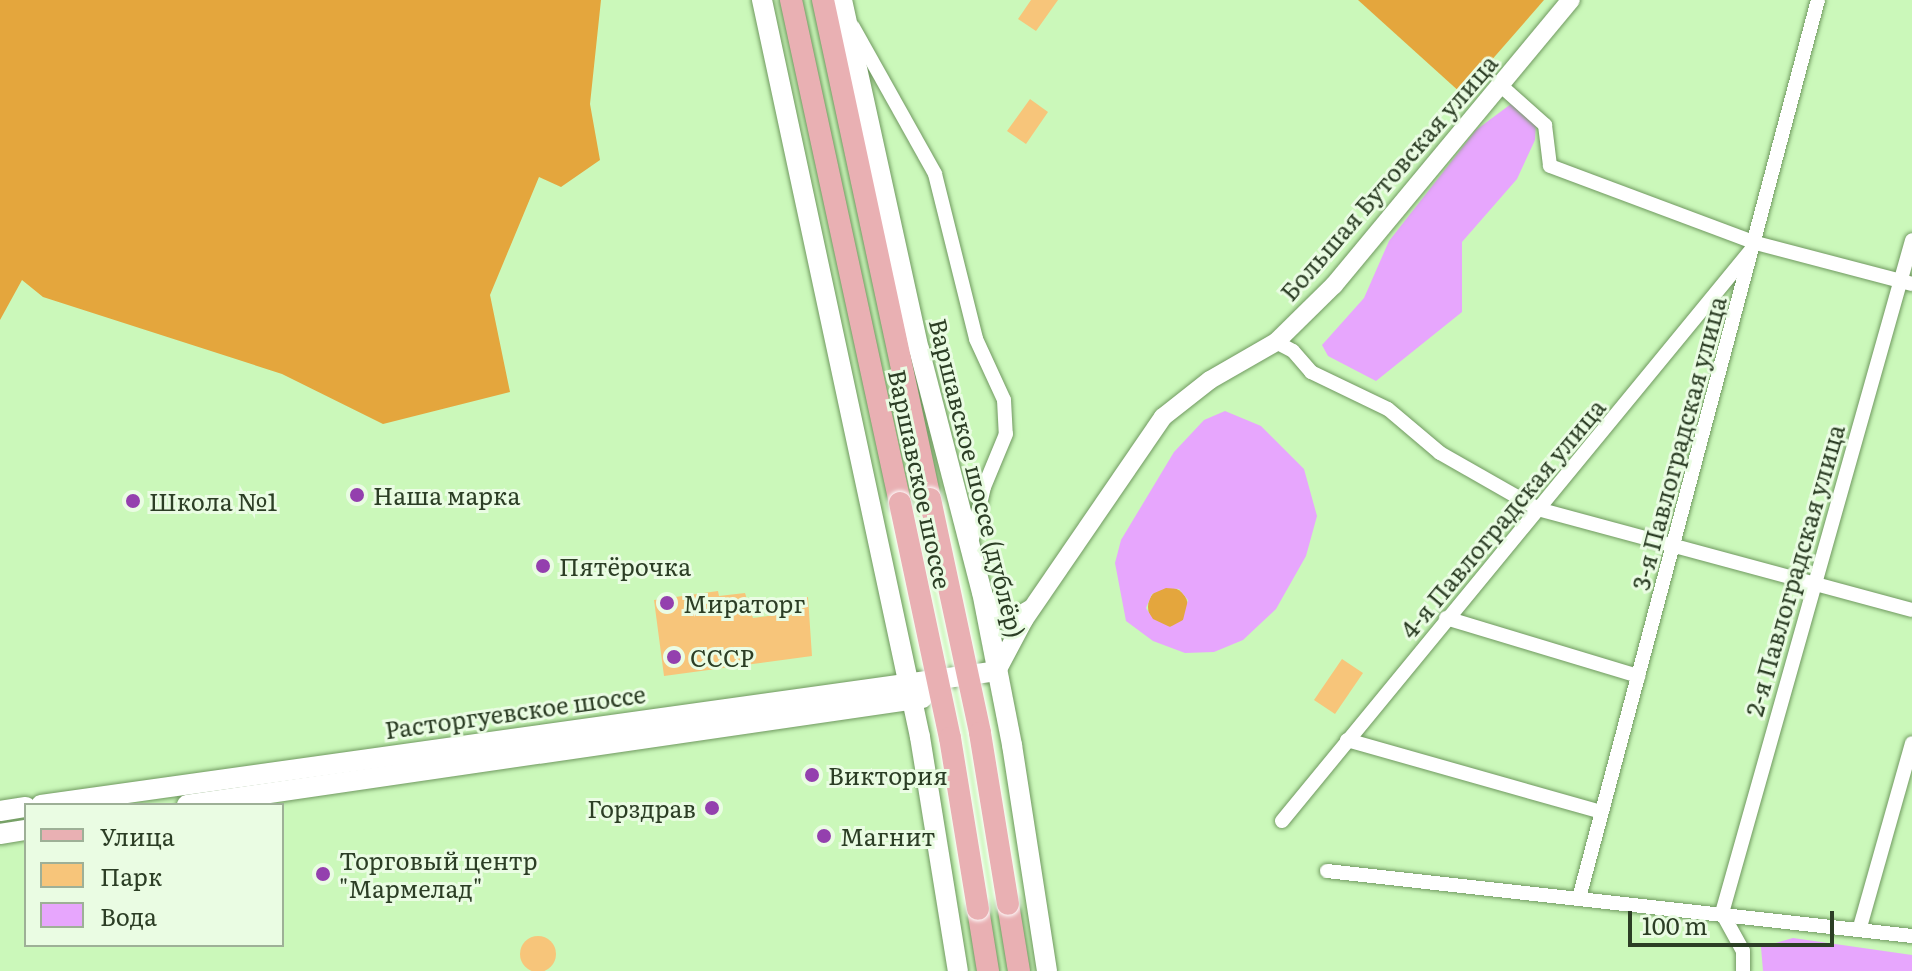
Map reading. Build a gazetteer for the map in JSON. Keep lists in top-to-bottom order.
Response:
{
  "streets": {
    "main road": ["Варшавское шоссе (дублёр)", "Варшавское шоссе", "Расторгуевское шоссе"],
    "street": [
      "Большая Бутовская улица",
      "3-я Павлоградская улица",
      "4-я Павлоградская улица",
      "2-я Павлоградская улица"
    ]
  },
  "crossings": [
    ["Большая Бутовская улица", "Варшавское шоссе (дублёр)"],
    ["3-я Павлоградская улица", "4-я Павлоградская улица"],
    ["Варшавское шоссе (дублёр)", "Варшавское шоссе"]
  ],
  "places": [
    "Наша марка",
    "Школа №1",
    "Пятёрочка",
    "Мираторг",
    "СССР",
    "Виктория",
    "Горздрав",
    "Магнит",
    "Торговый центр \"Мармелад\""
  ],
  "legend": ["Улица", "Парк", "Вода"],
  "scale_bar": "100 m"
}
